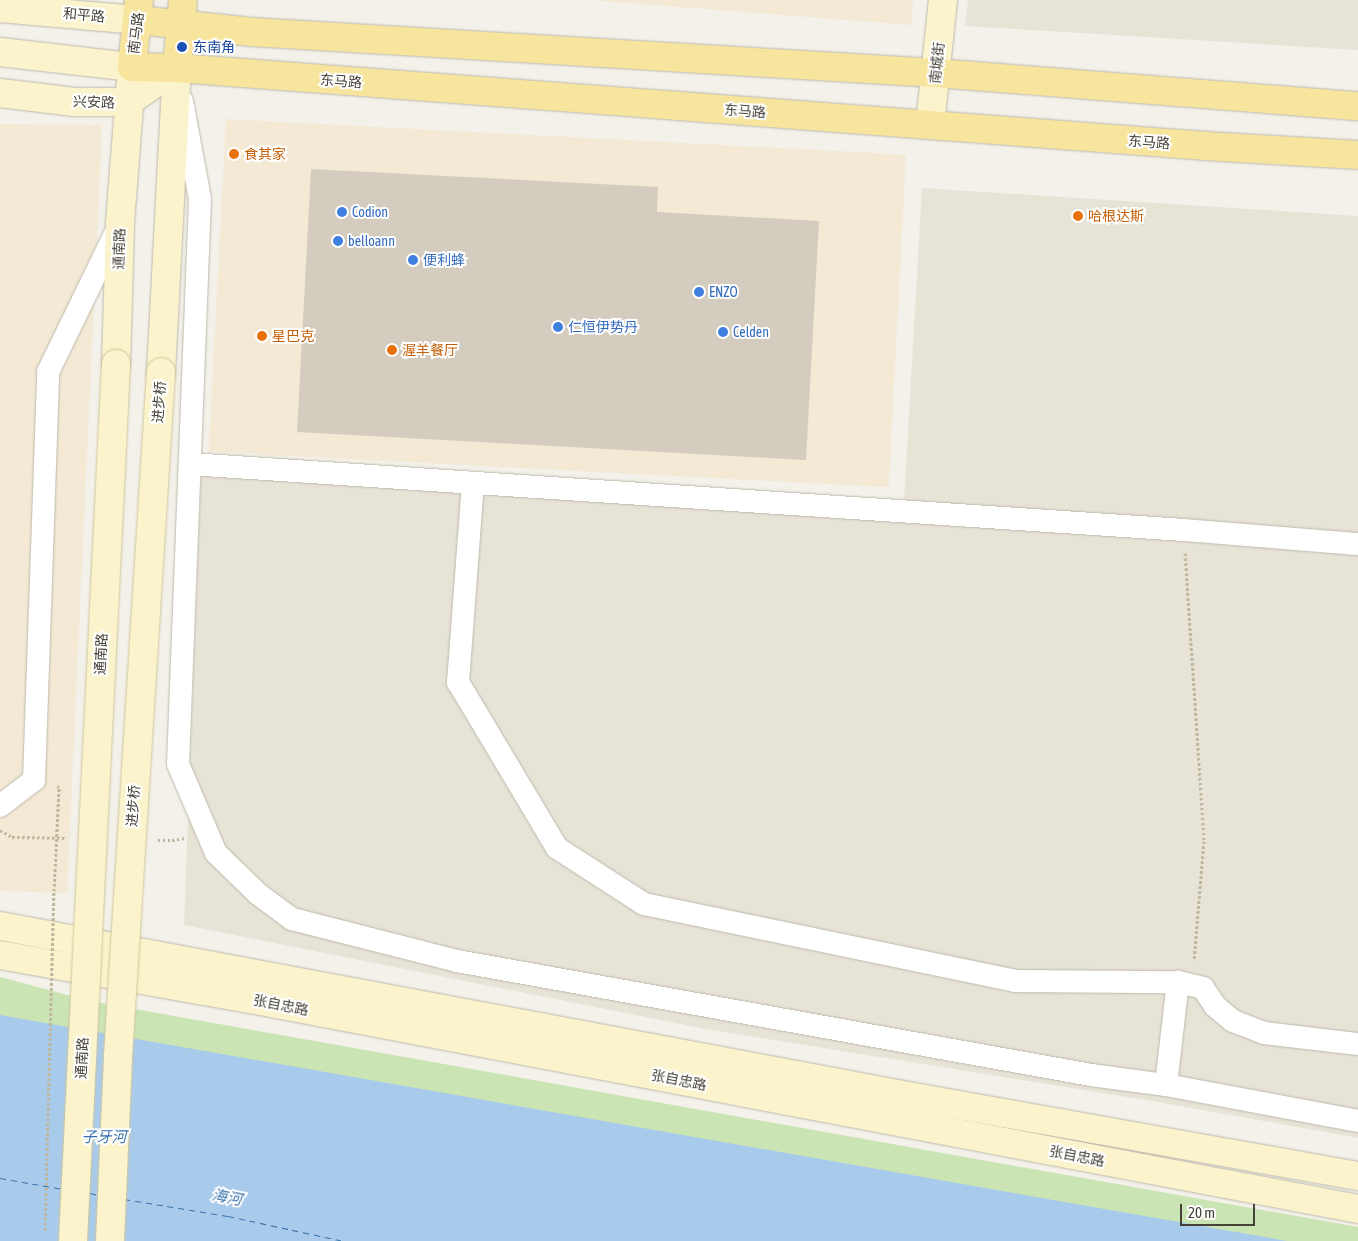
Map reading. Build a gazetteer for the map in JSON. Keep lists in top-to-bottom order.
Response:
{
  "streets": {
    "main road": ["南马路", "东马路"],
    "street": [
      "和平路",
      "南城街",
      "兴安路",
      "通南路",
      "进步桥",
      "张自忠路"
    ]
  },
  "crossings": [
    ["和平路", "南马路"],
    ["南马路", "东马路"],
    ["南马路", "通南路"],
    ["南城街", "东马路"],
    ["东马路", "兴安路"],
    ["东马路", "通南路"],
    ["东马路", "进步桥"],
    ["兴安路", "通南路"],
    ["兴安路", "进步桥"]
  ],
  "water": ["子牙河", "海河"],
  "places": [
    "东南角",
    "食其家",
    "Codion",
    "哈根达斯",
    "belloann",
    "便利蜂",
    "ENZO",
    "仁恒伊势丹",
    "Celden",
    "星巴克",
    "渥羊餐厅"
  ],
  "scale_bar": "20 m"
}
